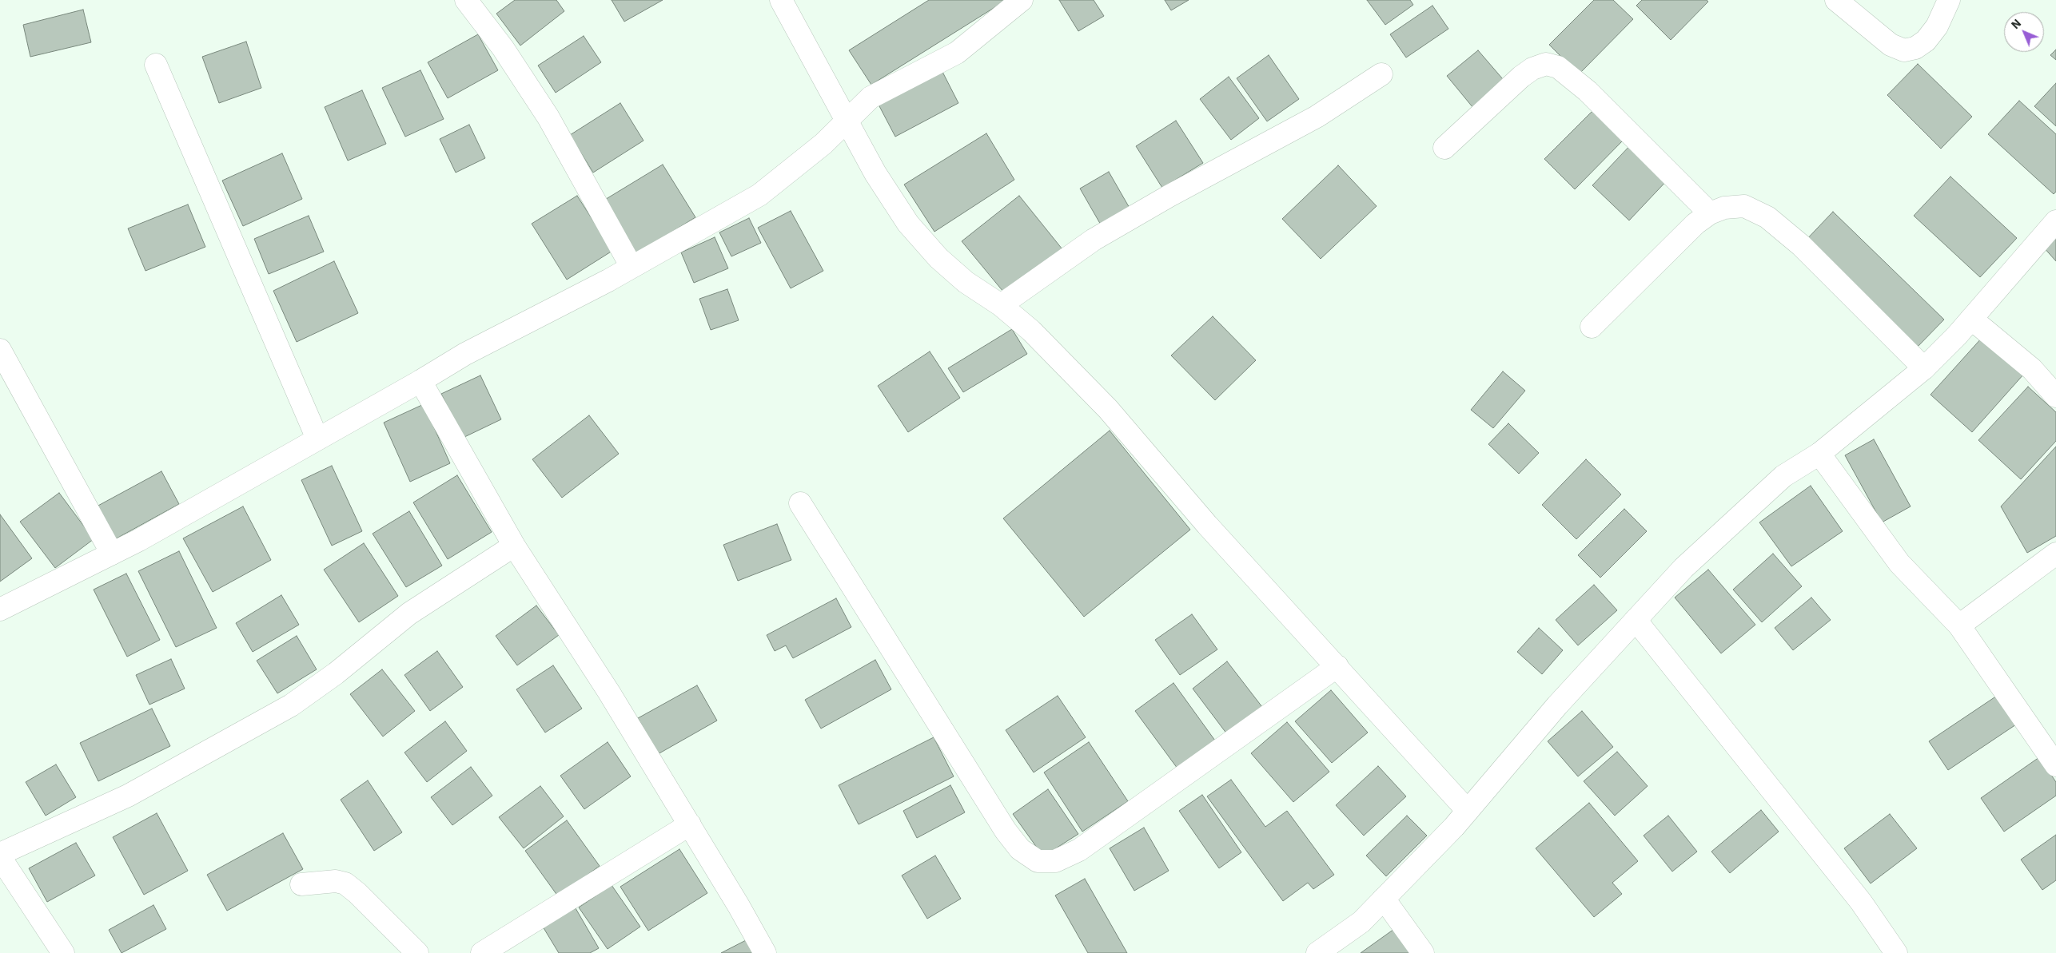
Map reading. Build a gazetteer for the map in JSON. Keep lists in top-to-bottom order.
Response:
{
  "north": "top left"
}
